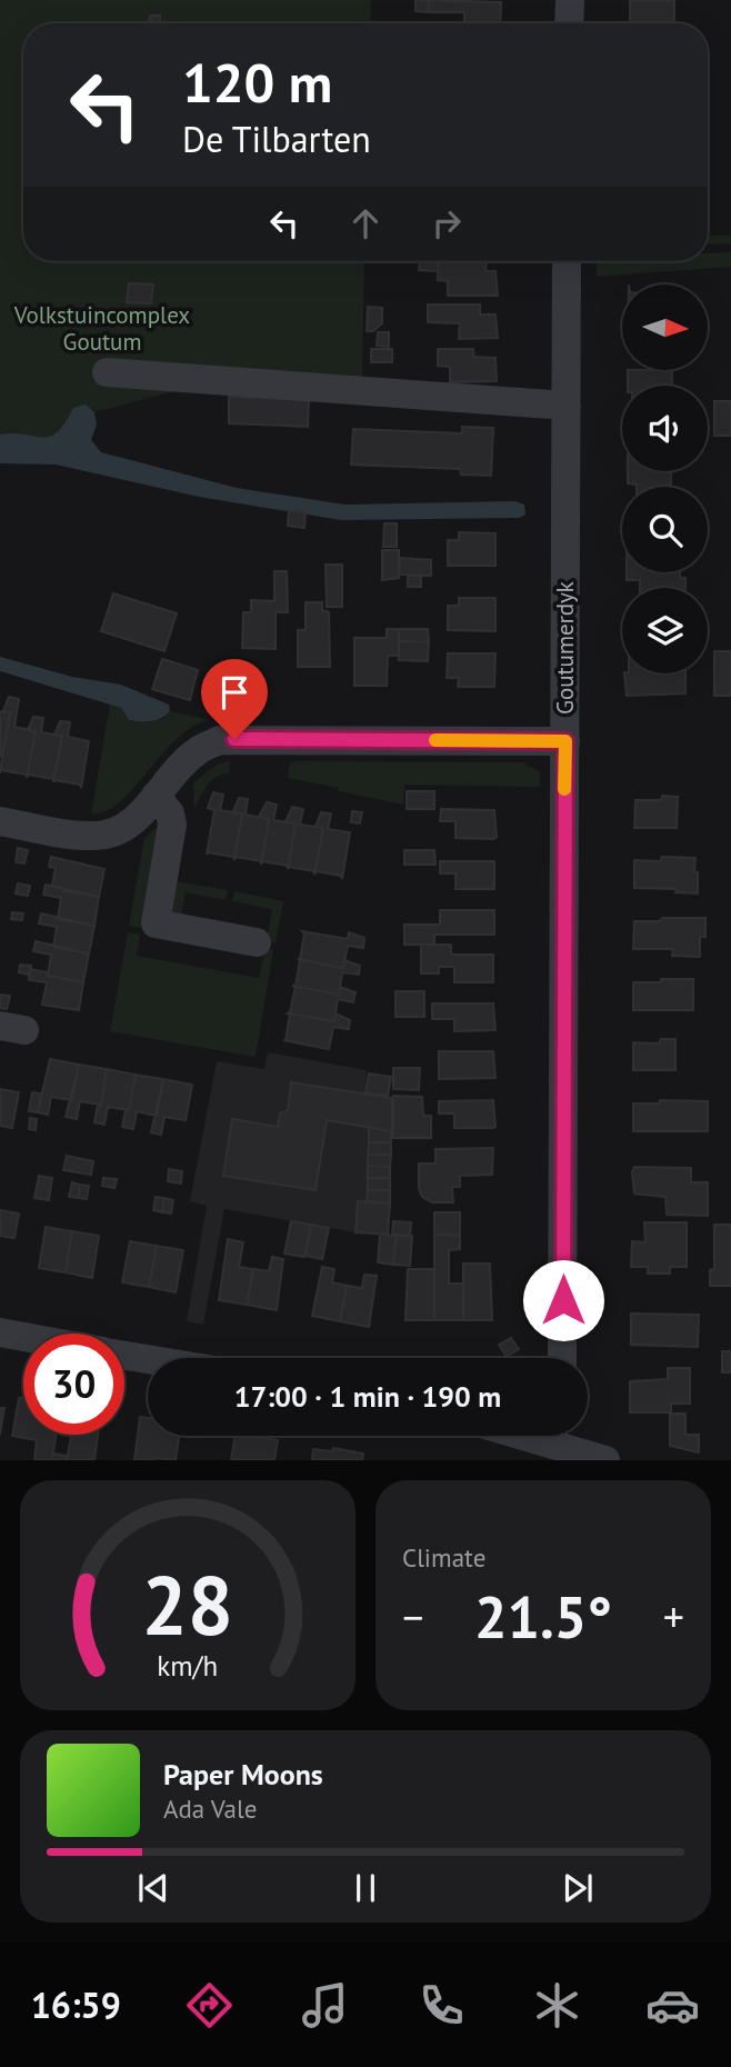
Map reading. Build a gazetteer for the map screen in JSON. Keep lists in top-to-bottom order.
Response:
{
  "streets": {
    "street": ["Goutumerdyk"]
  },
  "parks": ["Volkstuincomplex Goutum"],
  "north": "right",
  "page": {
    "turn": ["120 m", "De Tilbarten"],
    "limit": "30",
    "trip": "17:00 · 1 min · 190 m",
    "tile": "Climate",
    "heat": ["−", "21.5°", "+"],
    "song": ["Paper Moons", "Ada Vale"],
    "tabs": "16:59",
    "gauge": ["28", "km/h"]
  }
}
